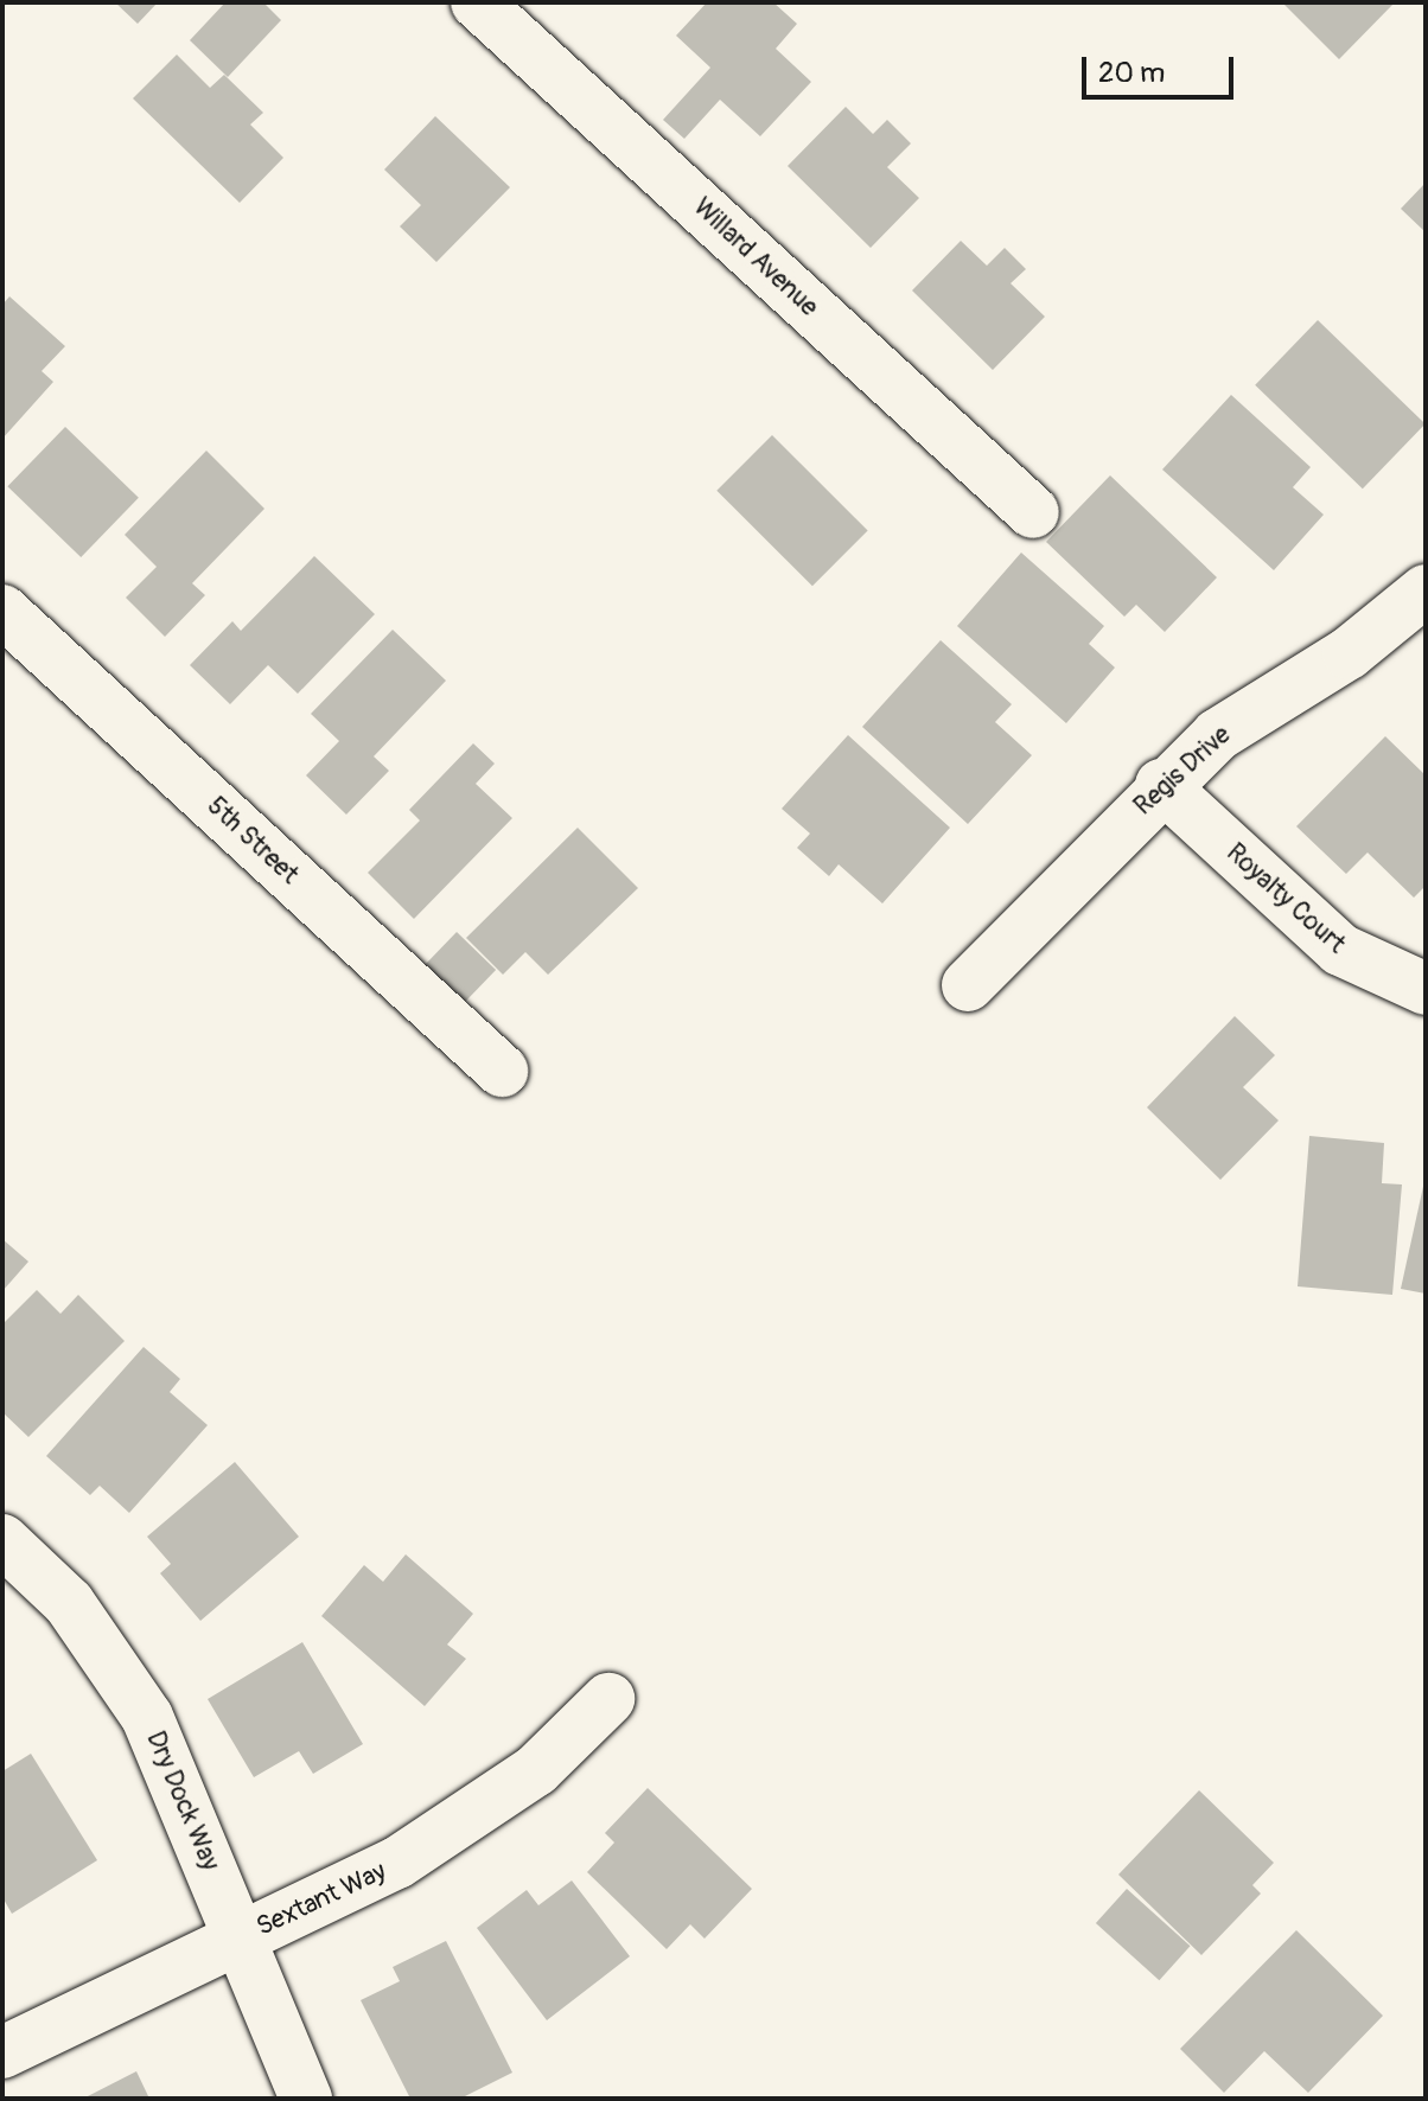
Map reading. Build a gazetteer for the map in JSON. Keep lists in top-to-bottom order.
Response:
{
  "streets": {
    "street": [
      "Willard Avenue",
      "Regis Drive",
      "5th Street",
      "Royalty Court",
      "Dry Dock Way",
      "Sextant Way"
    ]
  },
  "crossings": [
    ["Regis Drive", "Royalty Court"],
    ["Dry Dock Way", "Sextant Way"]
  ],
  "scale_bar": "20 m"
}
